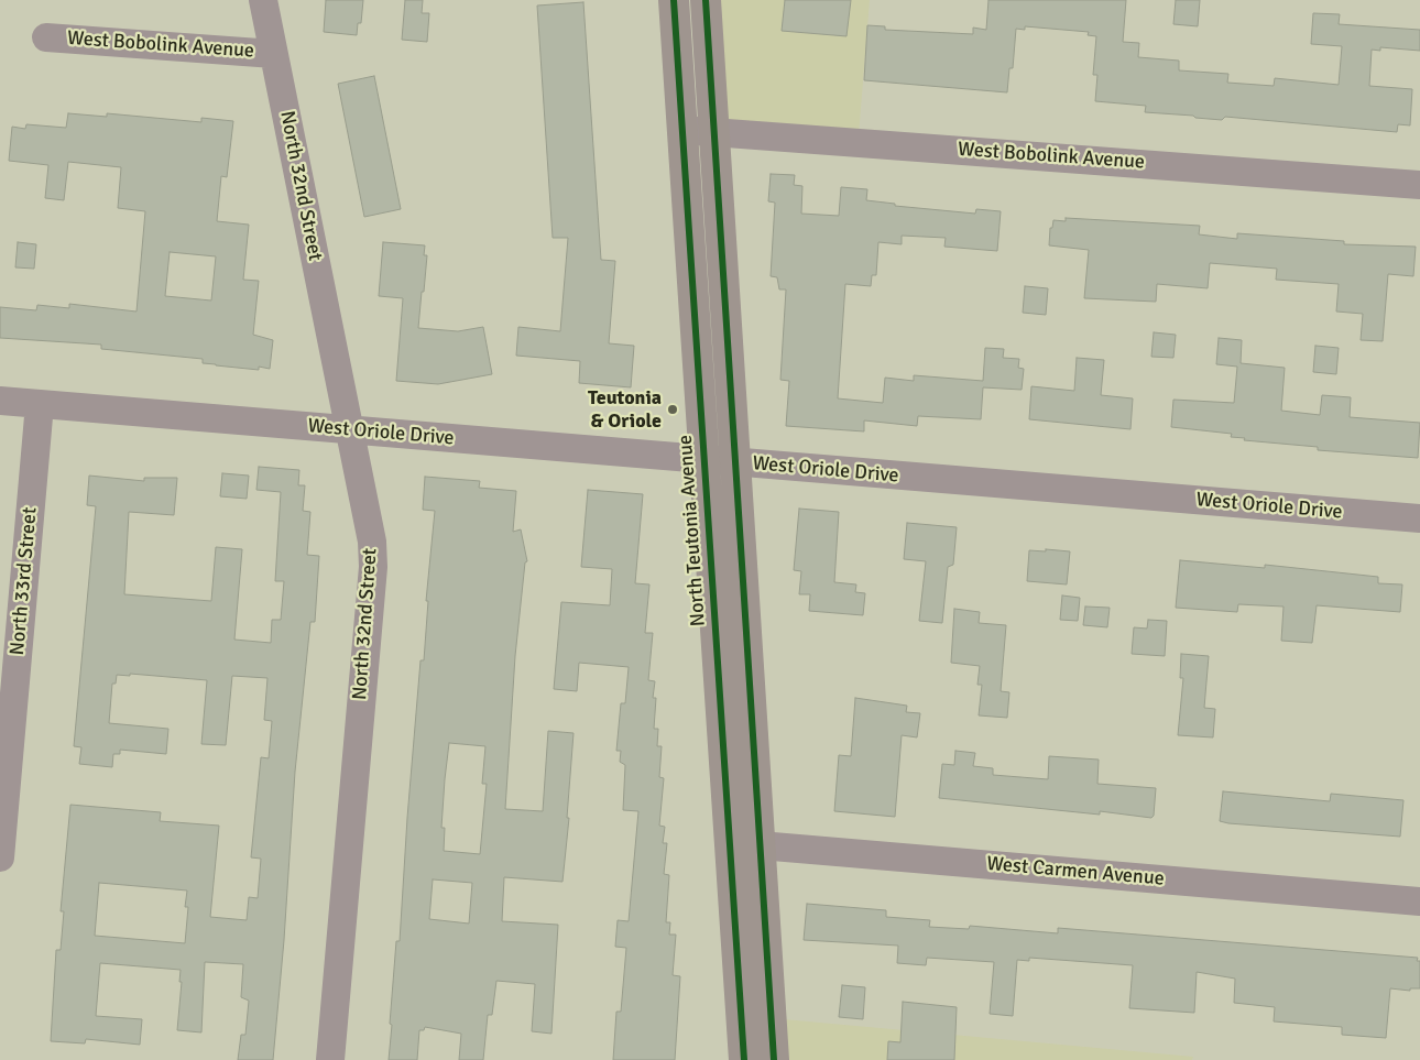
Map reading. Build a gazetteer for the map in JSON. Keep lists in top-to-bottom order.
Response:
{
  "streets": {
    "main road": ["North Teutonia Avenue"],
    "street": [
      "West Bobolink Avenue",
      "North 32nd Street",
      "West Oriole Drive",
      "North 33rd Street",
      "West Carmen Avenue"
    ]
  },
  "crossings": [
    ["West Bobolink Avenue", "North 32nd Street"],
    ["West Bobolink Avenue", "North Teutonia Avenue"],
    ["North 32nd Street", "West Oriole Drive"],
    ["West Oriole Drive", "North Teutonia Avenue"],
    ["West Oriole Drive", "North 33rd Street"],
    ["North Teutonia Avenue", "West Carmen Avenue"]
  ],
  "places": ["Teutonia & Oriole"]
}
